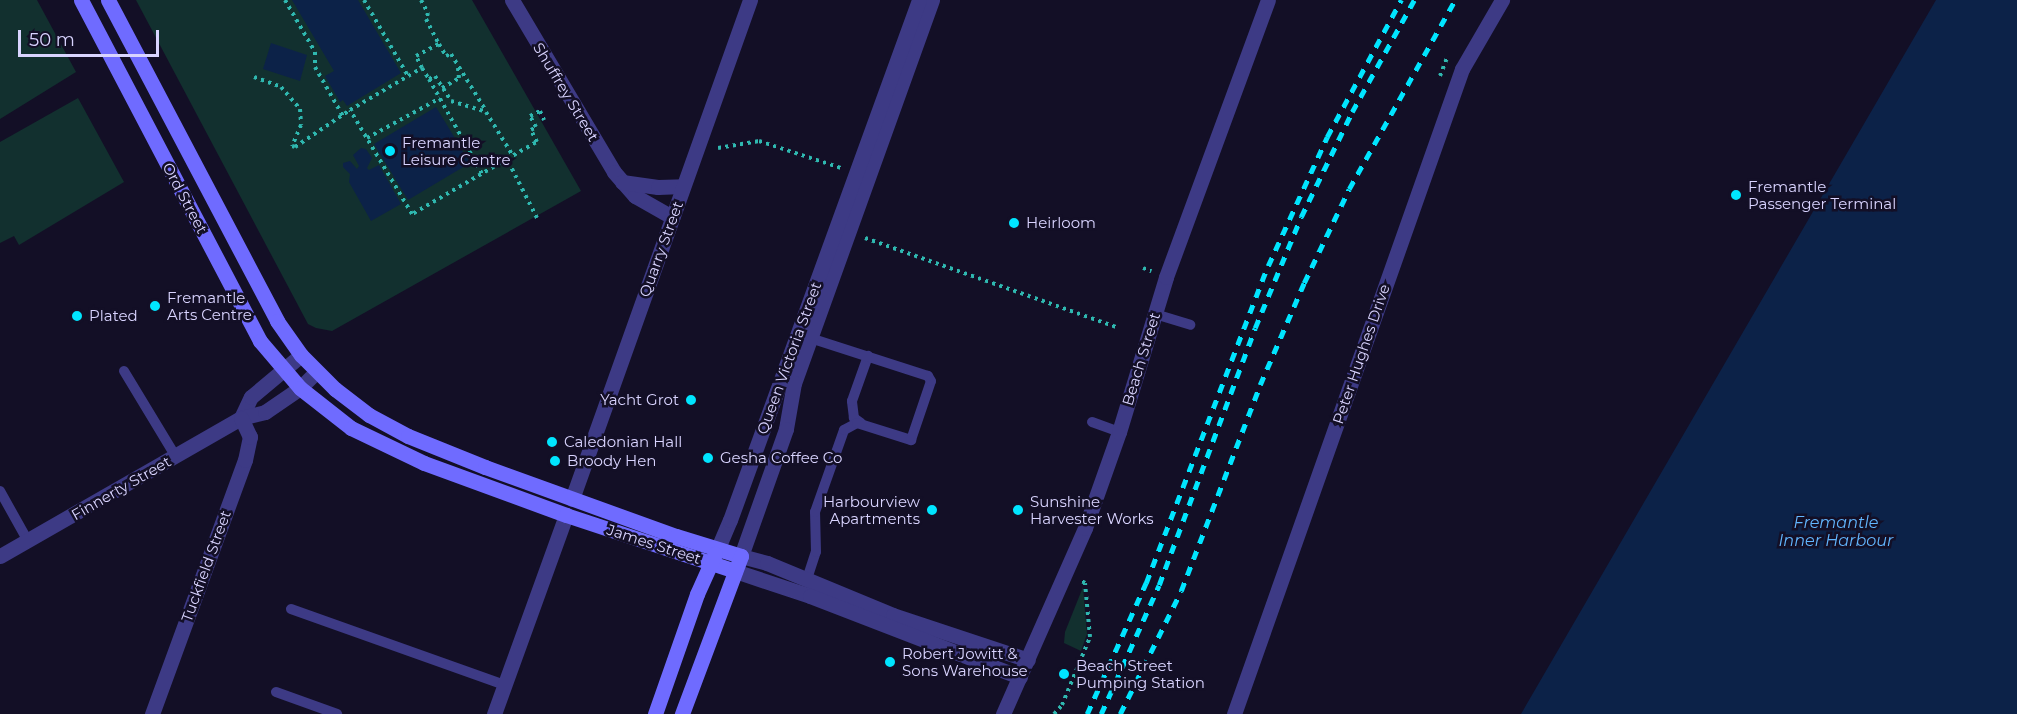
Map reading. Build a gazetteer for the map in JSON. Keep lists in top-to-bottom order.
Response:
{
  "streets": {
    "main road": ["Ord Street", "Queen Victoria Street", "James Street"],
    "street": [
      "Shuffrey Street",
      "Quarry Street",
      "Peter Hughes Drive",
      "Beach Street",
      "Finnerty Street",
      "Tuckfield Street"
    ]
  },
  "crossings": [
    ["Shuffrey Street", "Quarry Street"],
    ["Ord Street", "Finnerty Street"],
    ["Ord Street", "James Street"],
    ["Quarry Street", "James Street"],
    ["Queen Victoria Street", "James Street"],
    ["Beach Street", "James Street"],
    ["Finnerty Street", "James Street"],
    ["Finnerty Street", "Tuckfield Street"]
  ],
  "water": ["Fremantle Inner Harbour"],
  "places": [
    "Fremantle Leisure Centre",
    "Fremantle Passenger Terminal",
    "Heirloom",
    "Fremantle Arts Centre",
    "Plated",
    "Yacht Grot",
    "Caledonian Hall",
    "Gesha Coffee Co",
    "Broody Hen",
    "Harbourview Apartments",
    "Sunshine Harvester Works",
    "Robert Jowitt & Sons Warehouse",
    "Beach Street Pumping Station"
  ],
  "scale_bar": "50 m"
}
